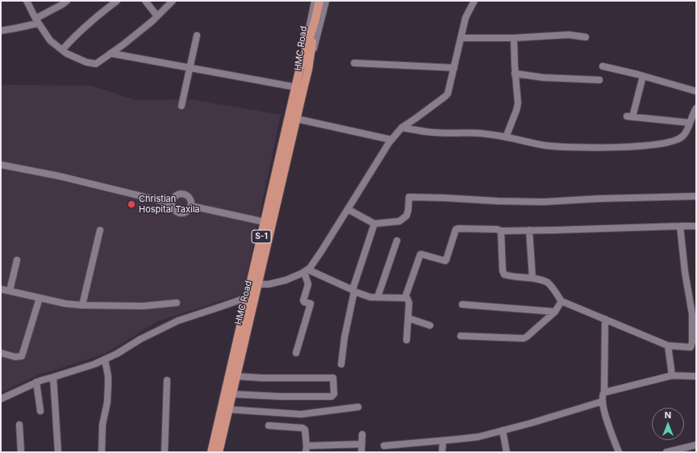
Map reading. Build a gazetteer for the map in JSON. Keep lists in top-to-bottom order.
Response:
{
  "streets": {
    "main road": ["HMC Road", "S-1"]
  },
  "crossings": [
    ["HMC Road", "S-1"]
  ],
  "places": ["Christian Hospital Taxila"],
  "north": "top"
}
